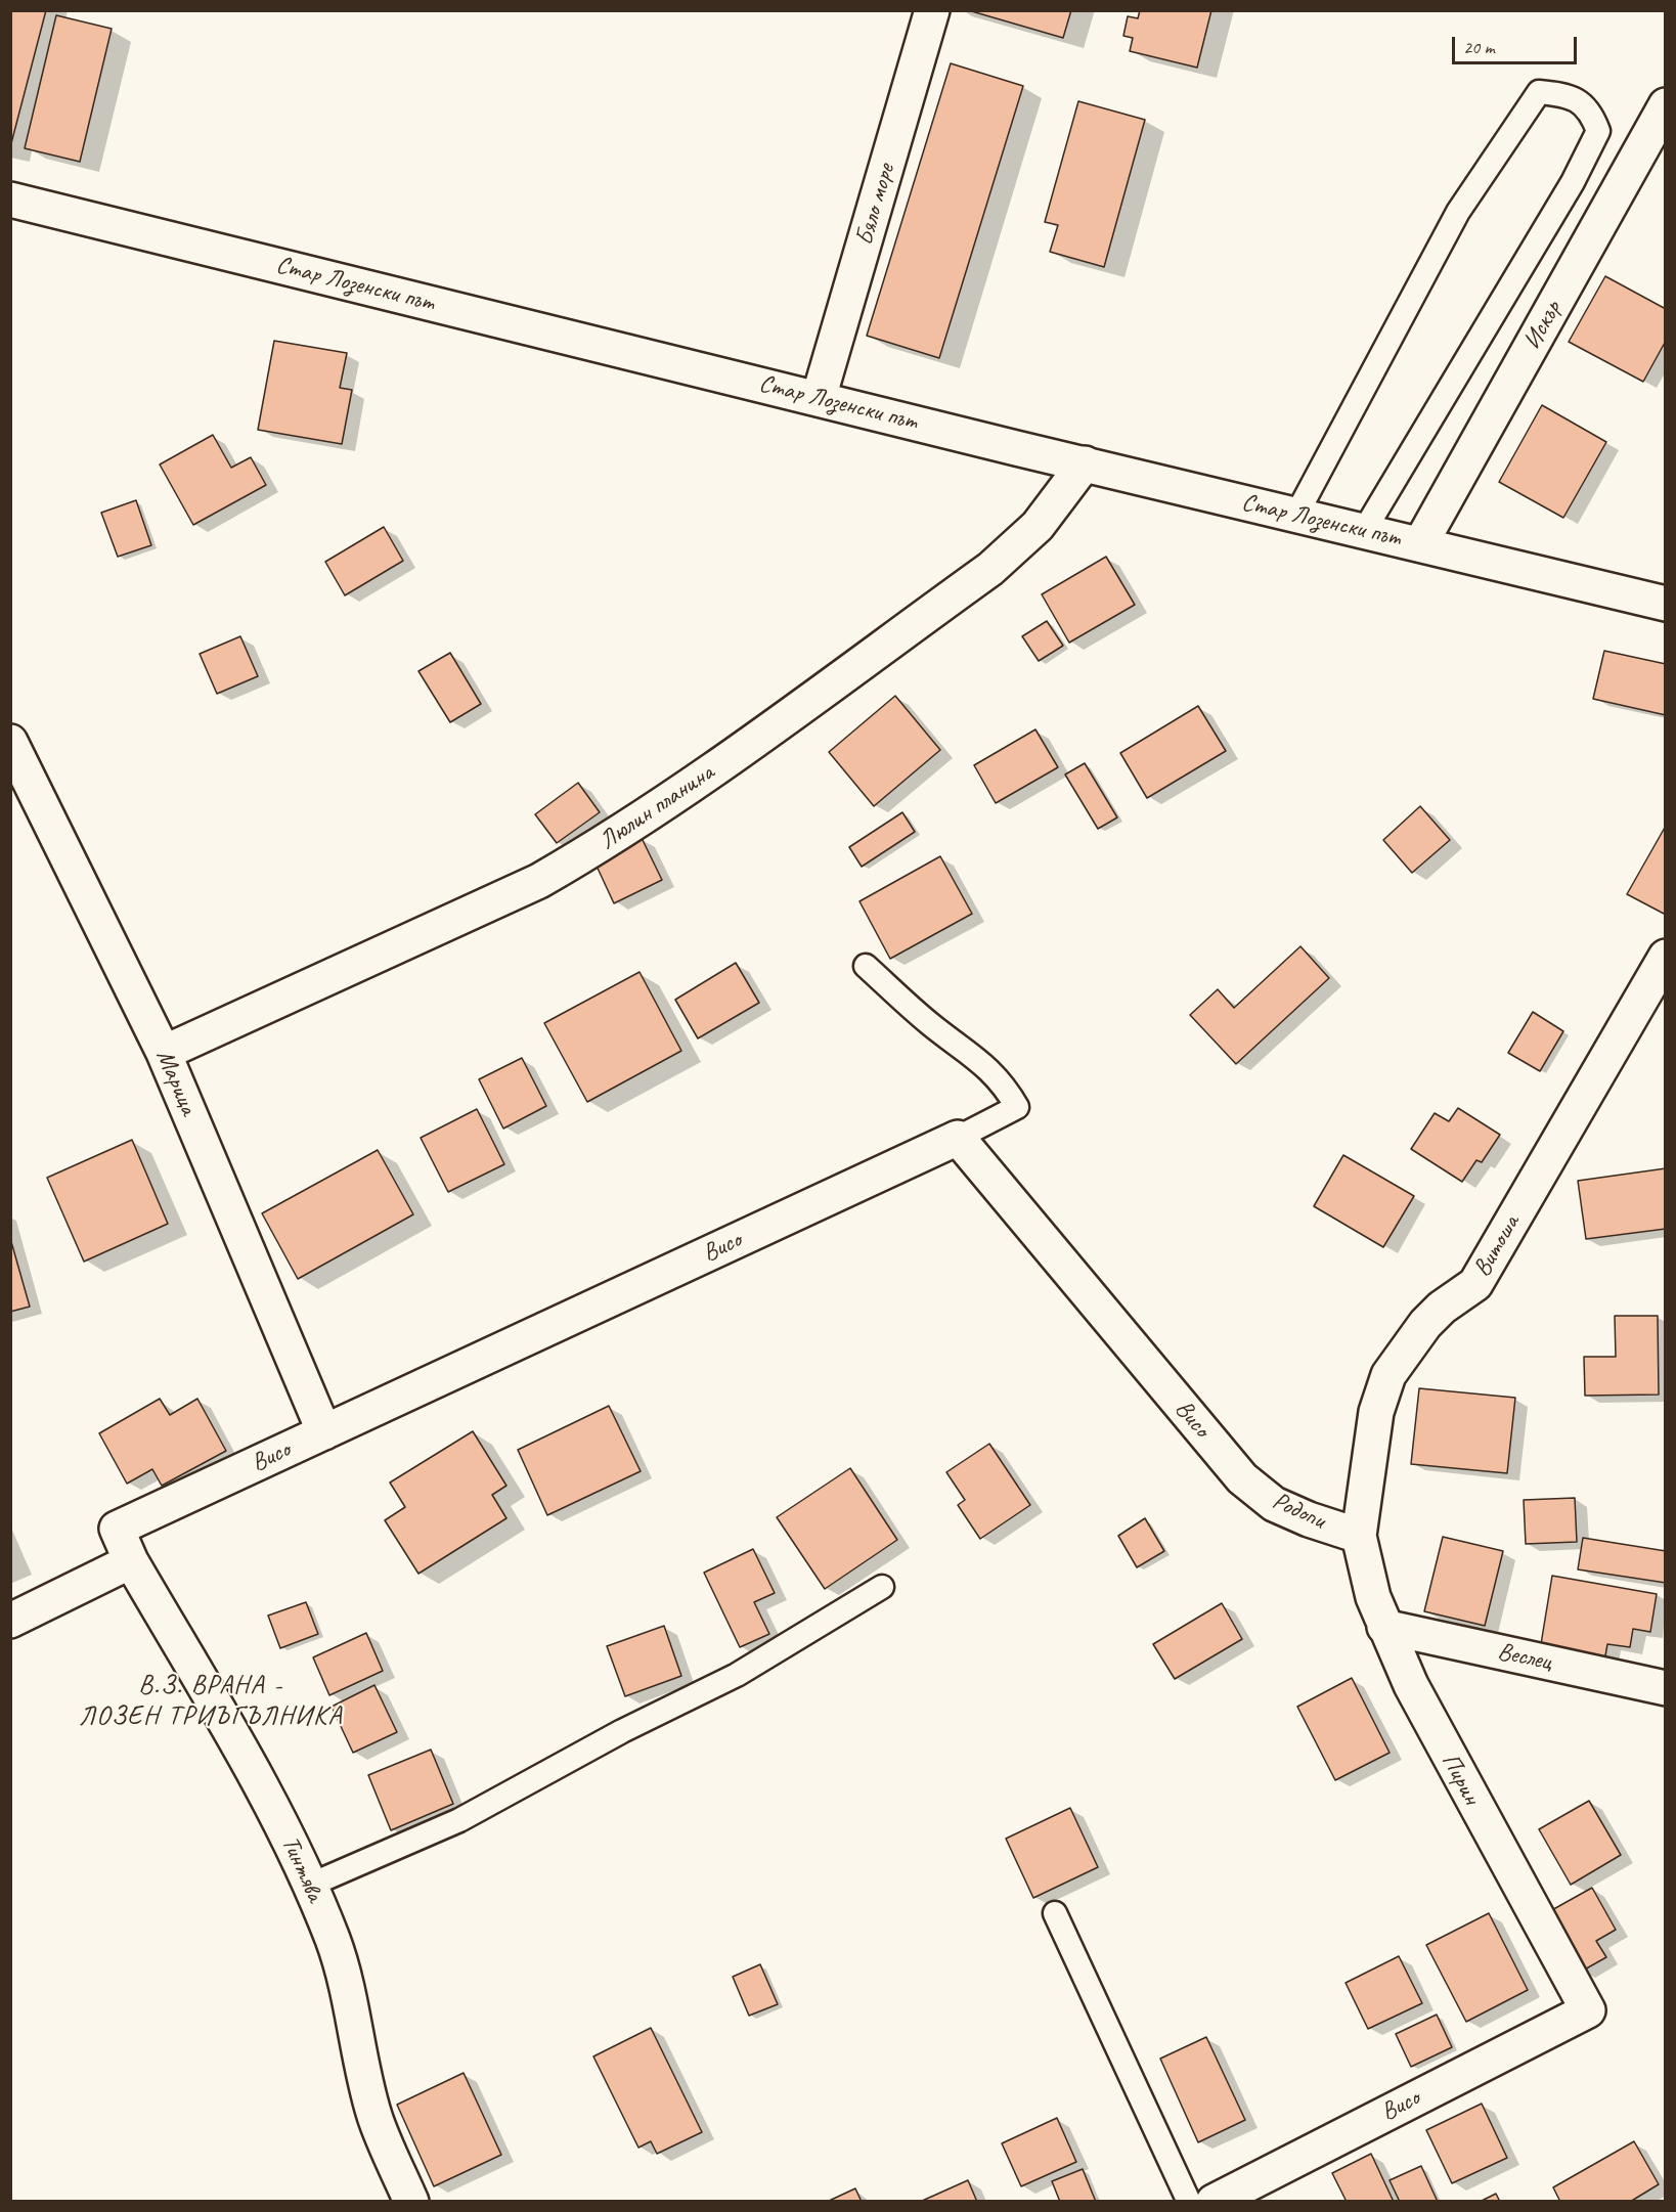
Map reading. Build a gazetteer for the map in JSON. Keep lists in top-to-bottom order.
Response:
{
  "streets": {
    "street": [
      "Бяло море",
      "Стар Лозенски път",
      "Искър",
      "Люлин планина",
      "Марица",
      "Витоша",
      "Висо",
      "Родопи",
      "Веслец",
      "Пирин",
      "Тинтява"
    ]
  },
  "crossings": [
    ["Бяло море", "Стар Лозенски път"],
    ["Стар Лозенски път", "Искър"],
    ["Стар Лозенски път", "Люлин планина"],
    ["Люлин планина", "Марица"],
    ["Марица", "Висо"],
    ["Витоша", "Родопи"],
    ["Витоша", "Пирин"],
    ["Висо", "Родопи"],
    ["Висо", "Пирин"],
    ["Висо", "Тинтява"],
    ["Родопи", "Пирин"],
    ["Веслец", "Пирин"]
  ],
  "districts": ["В.З. ВРАНА - ЛОЗЕН ТРИЪГЪЛНИКА"],
  "scale_bar": "20 m"
}
